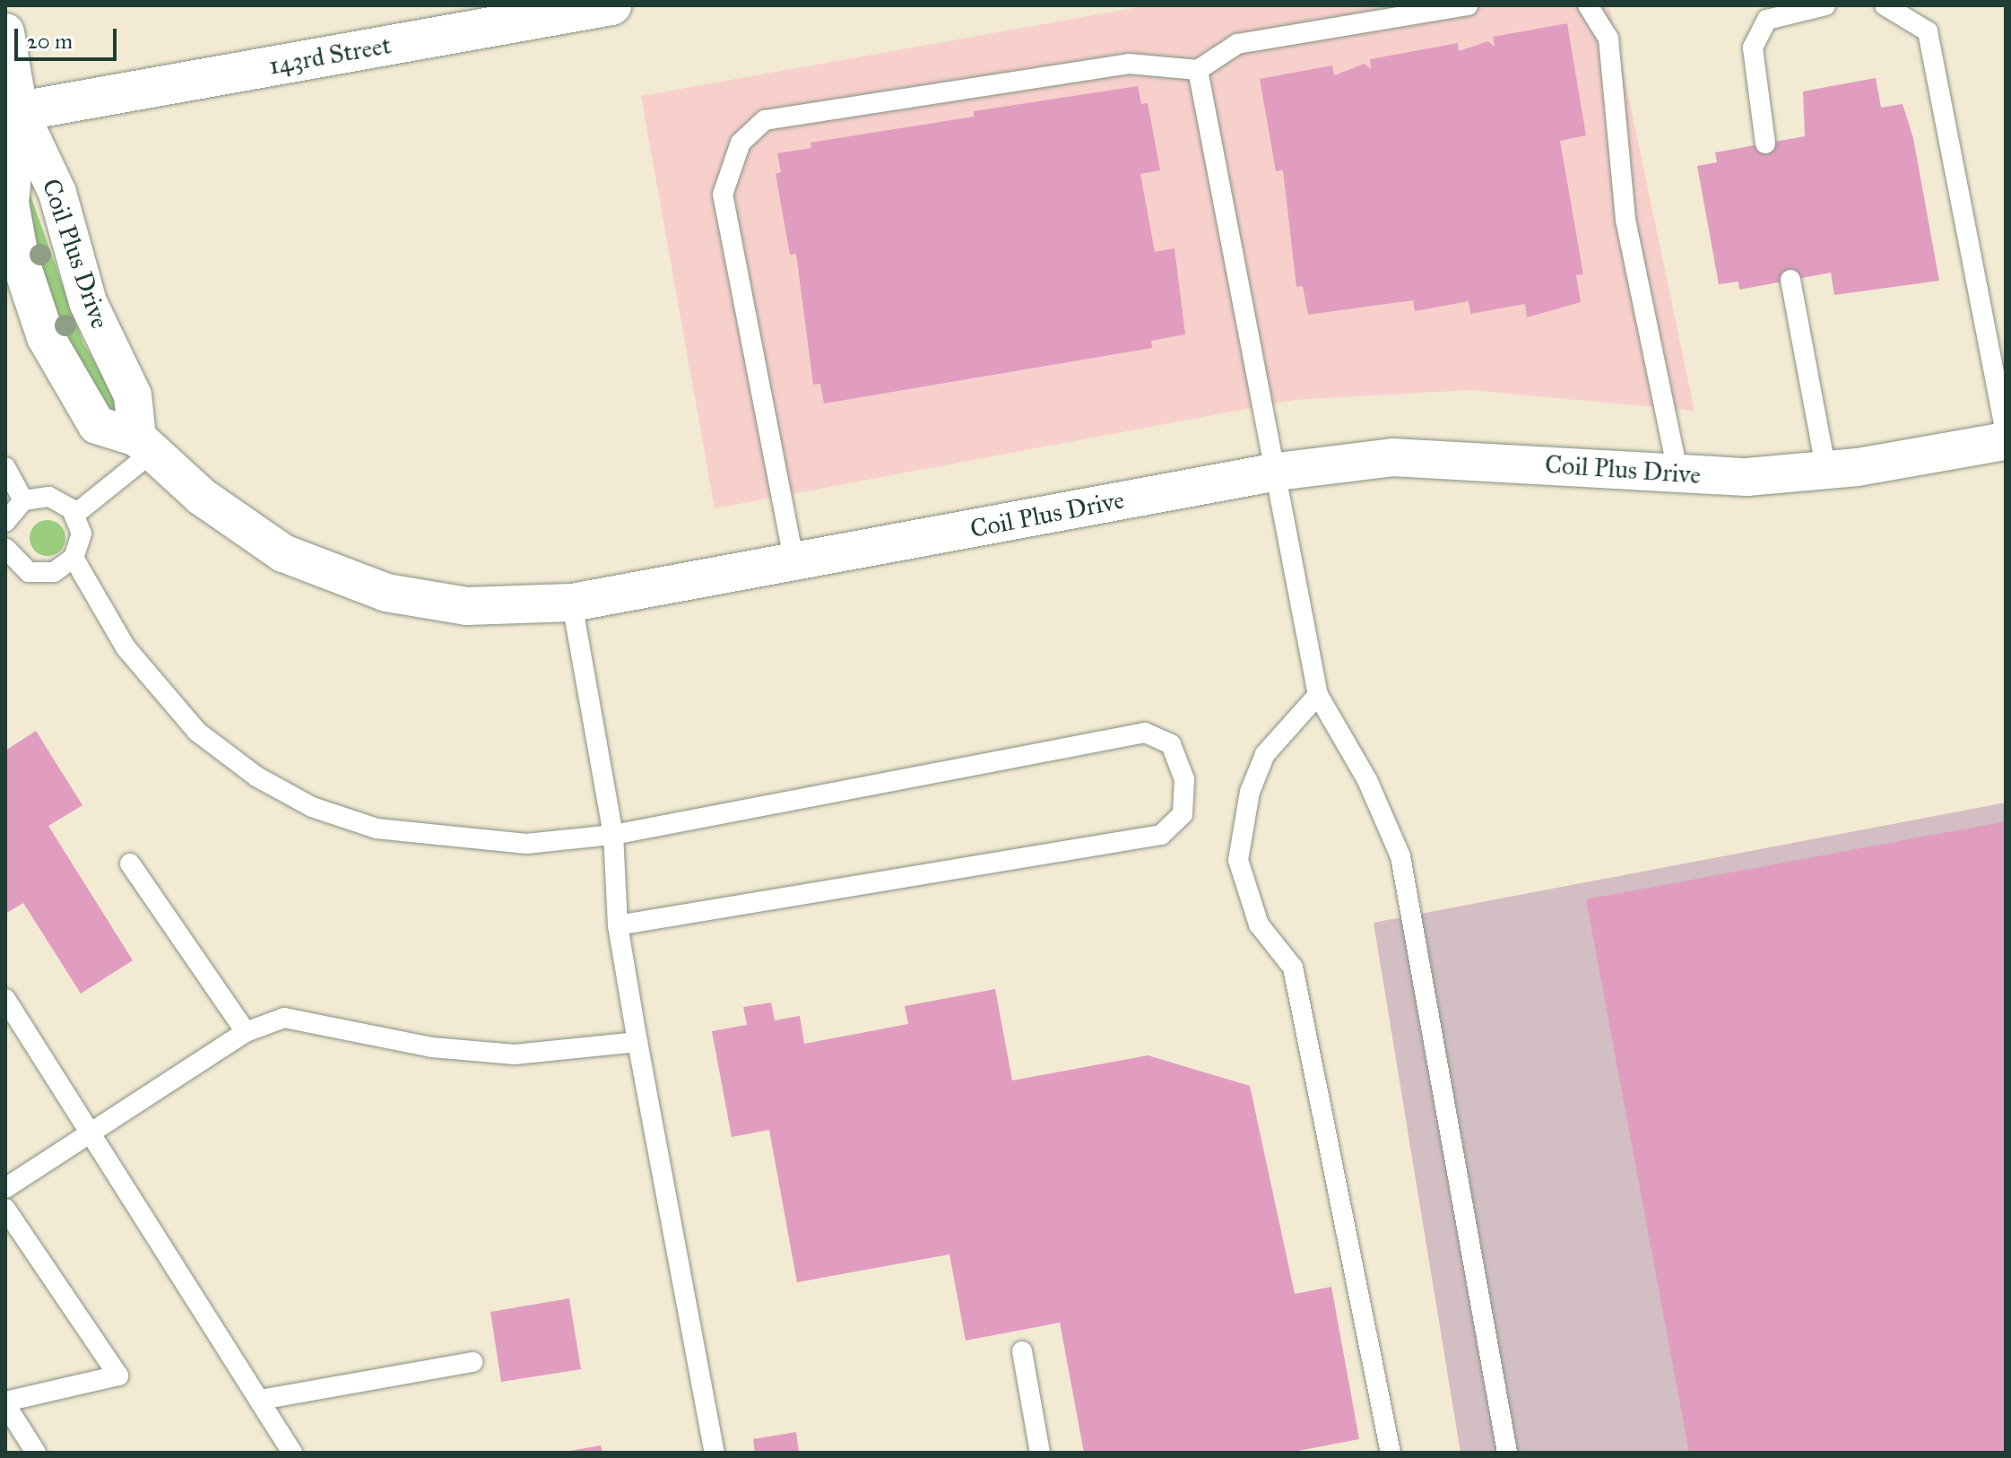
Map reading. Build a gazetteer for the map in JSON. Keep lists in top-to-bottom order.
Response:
{
  "streets": {
    "main road": ["143rd Street"],
    "street": ["Coil Plus Drive"]
  },
  "crossings": [
    ["143rd Street", "Coil Plus Drive"]
  ],
  "scale_bar": "20 m"
}
